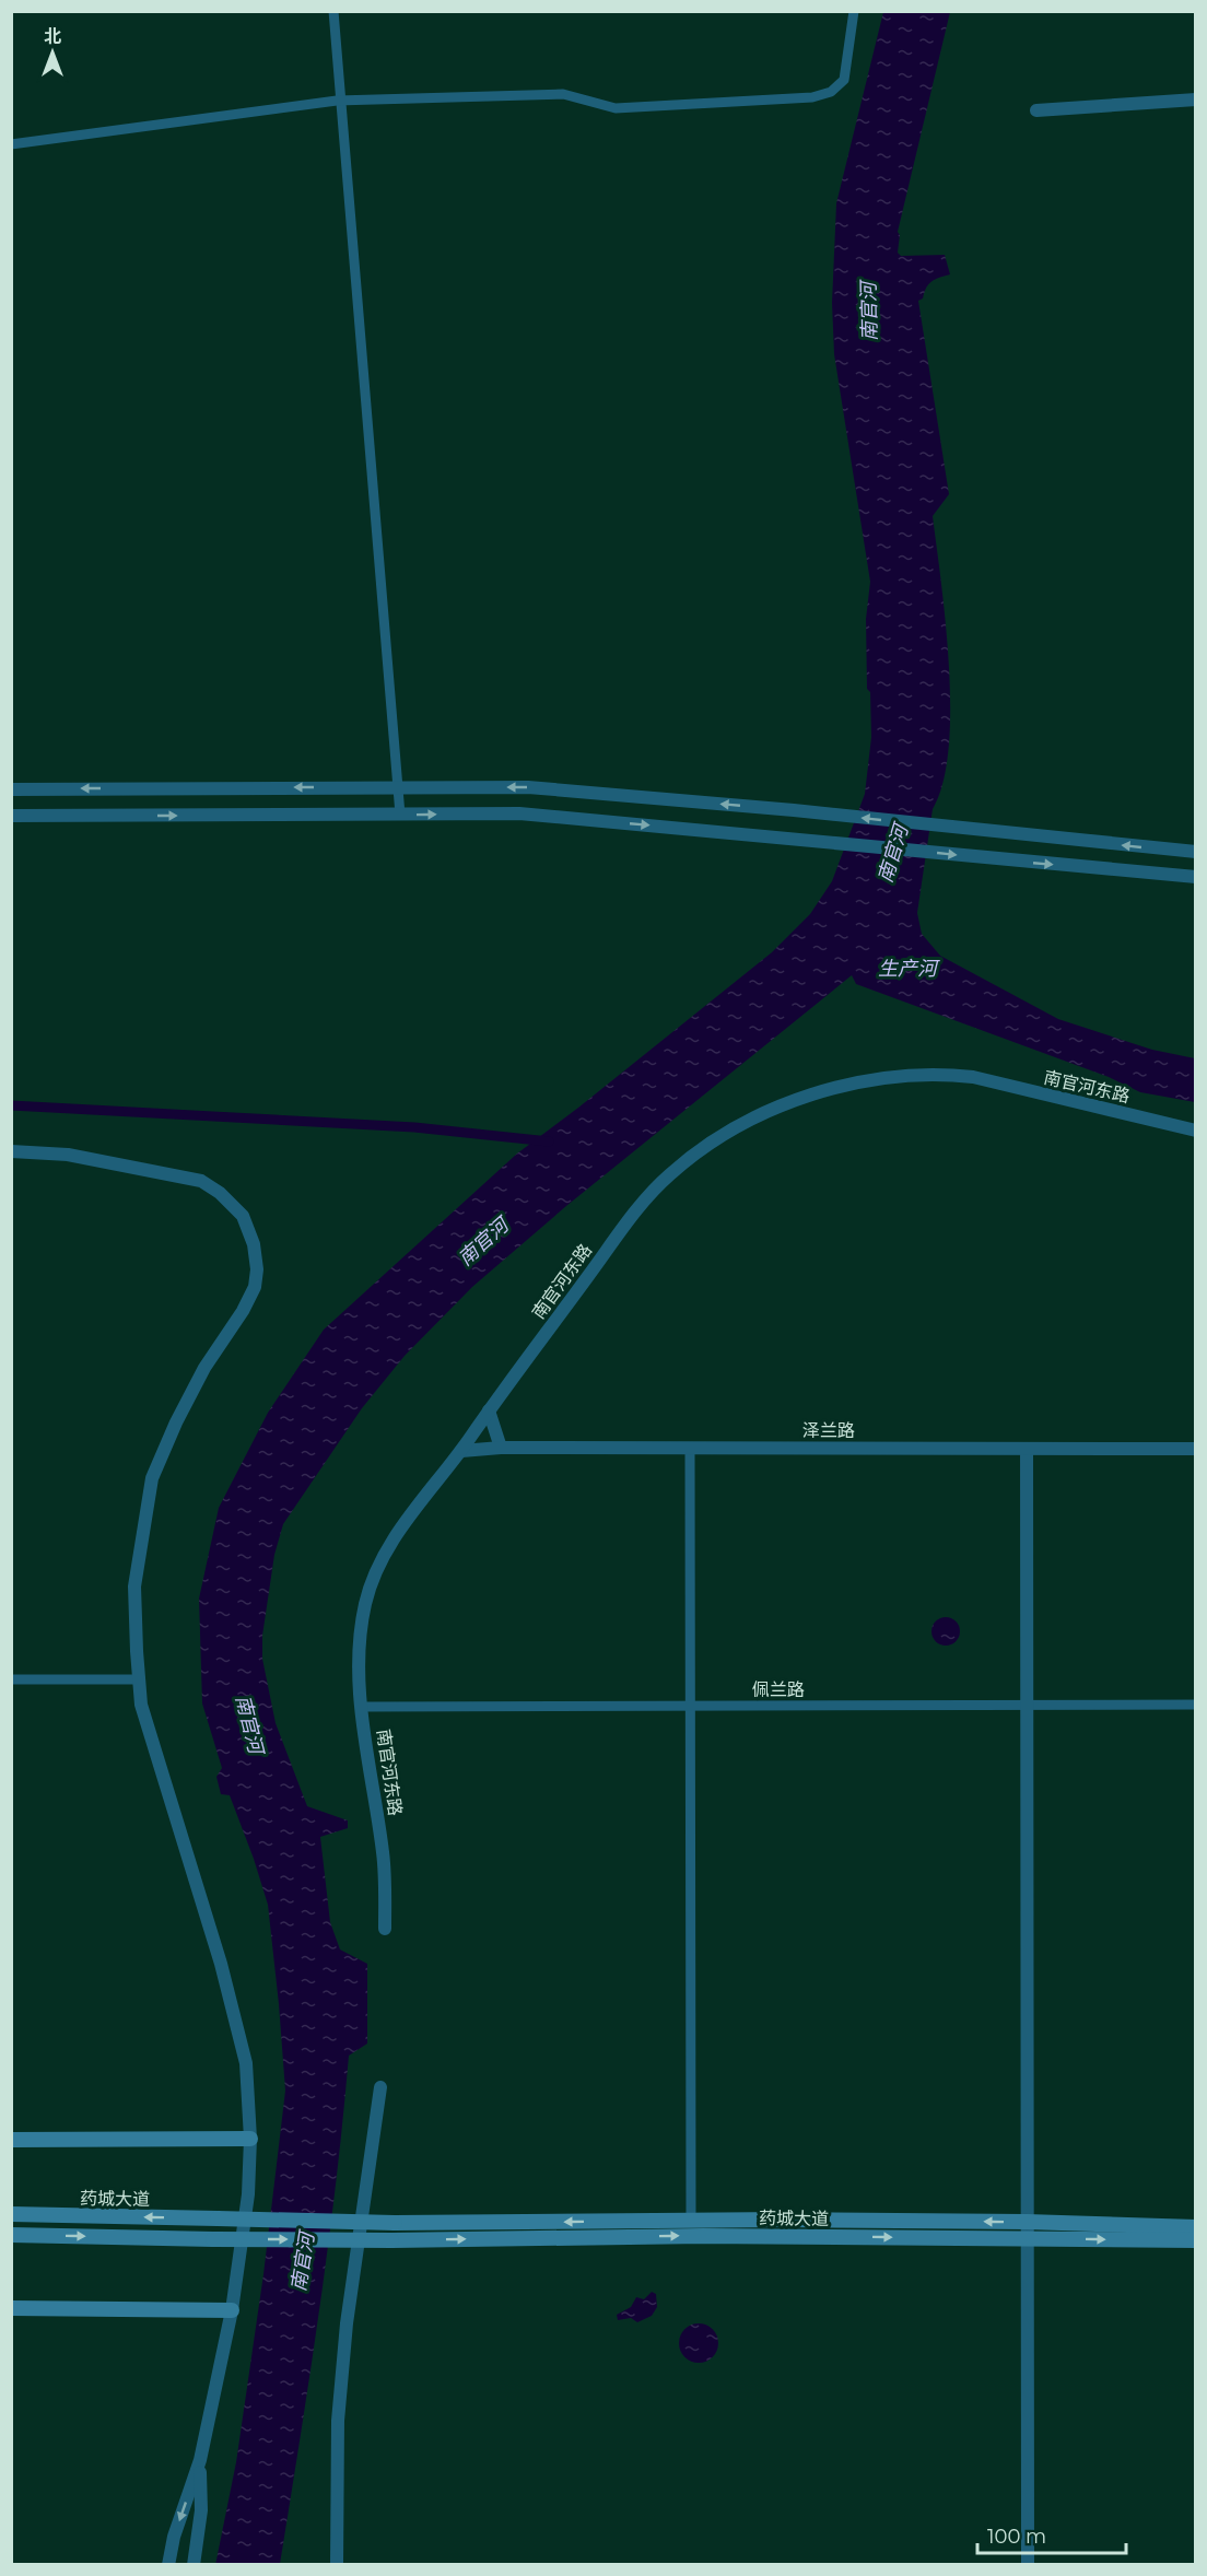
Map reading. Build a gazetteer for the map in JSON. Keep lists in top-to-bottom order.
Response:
{
  "streets": {
    "main road": ["药城大道"],
    "street": ["南官河东路", "泽兰路", "佩兰路"]
  },
  "crossings": [
    ["南官河东路", "泽兰路"],
    ["南官河东路", "佩兰路"]
  ],
  "water": ["南官河", "生产河"],
  "scale_bar": "100 m",
  "north": "top"
}
